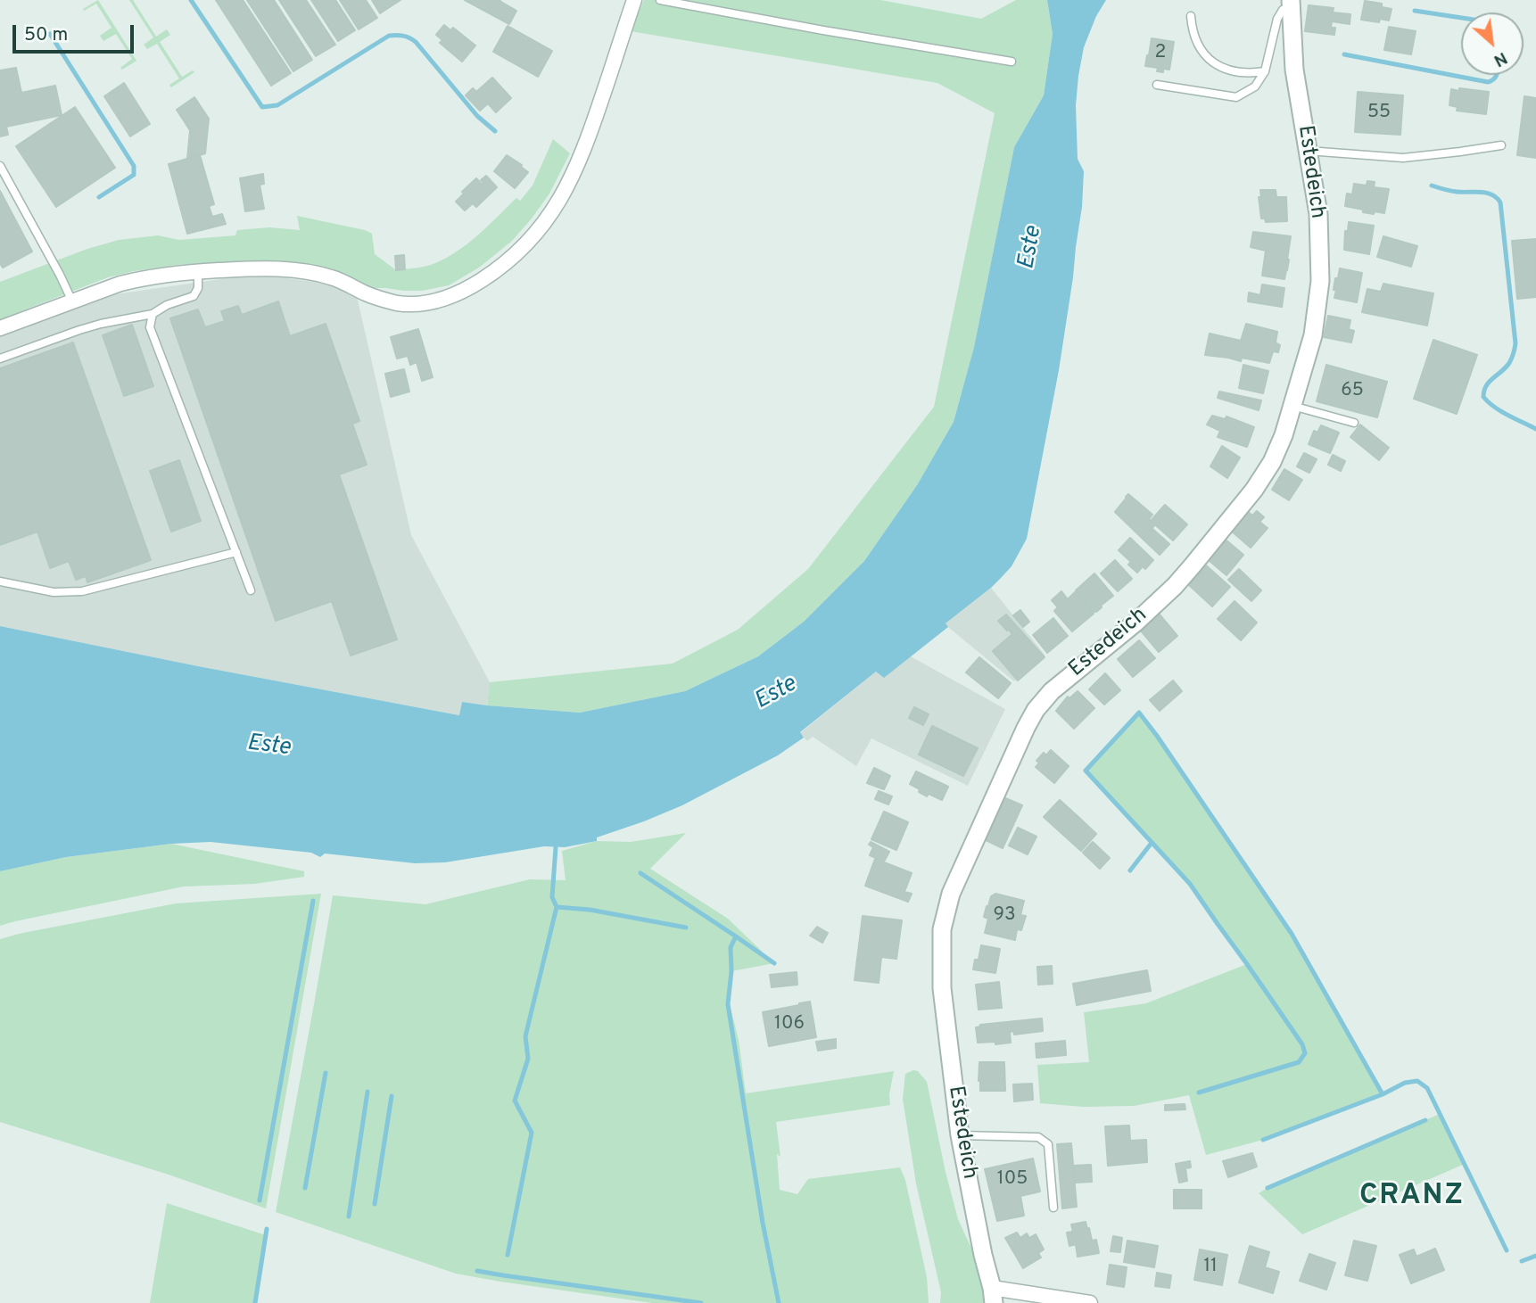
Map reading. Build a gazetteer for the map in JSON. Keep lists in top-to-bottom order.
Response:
{
  "streets": {
    "street": ["Estedeich"]
  },
  "districts": ["CRANZ"],
  "water": ["Este"],
  "house_numbers": [
    "2",
    "55",
    "65",
    "93",
    "106",
    "105",
    "11"
  ],
  "scale_bar": "50 m",
  "north": "bottom right"
}
